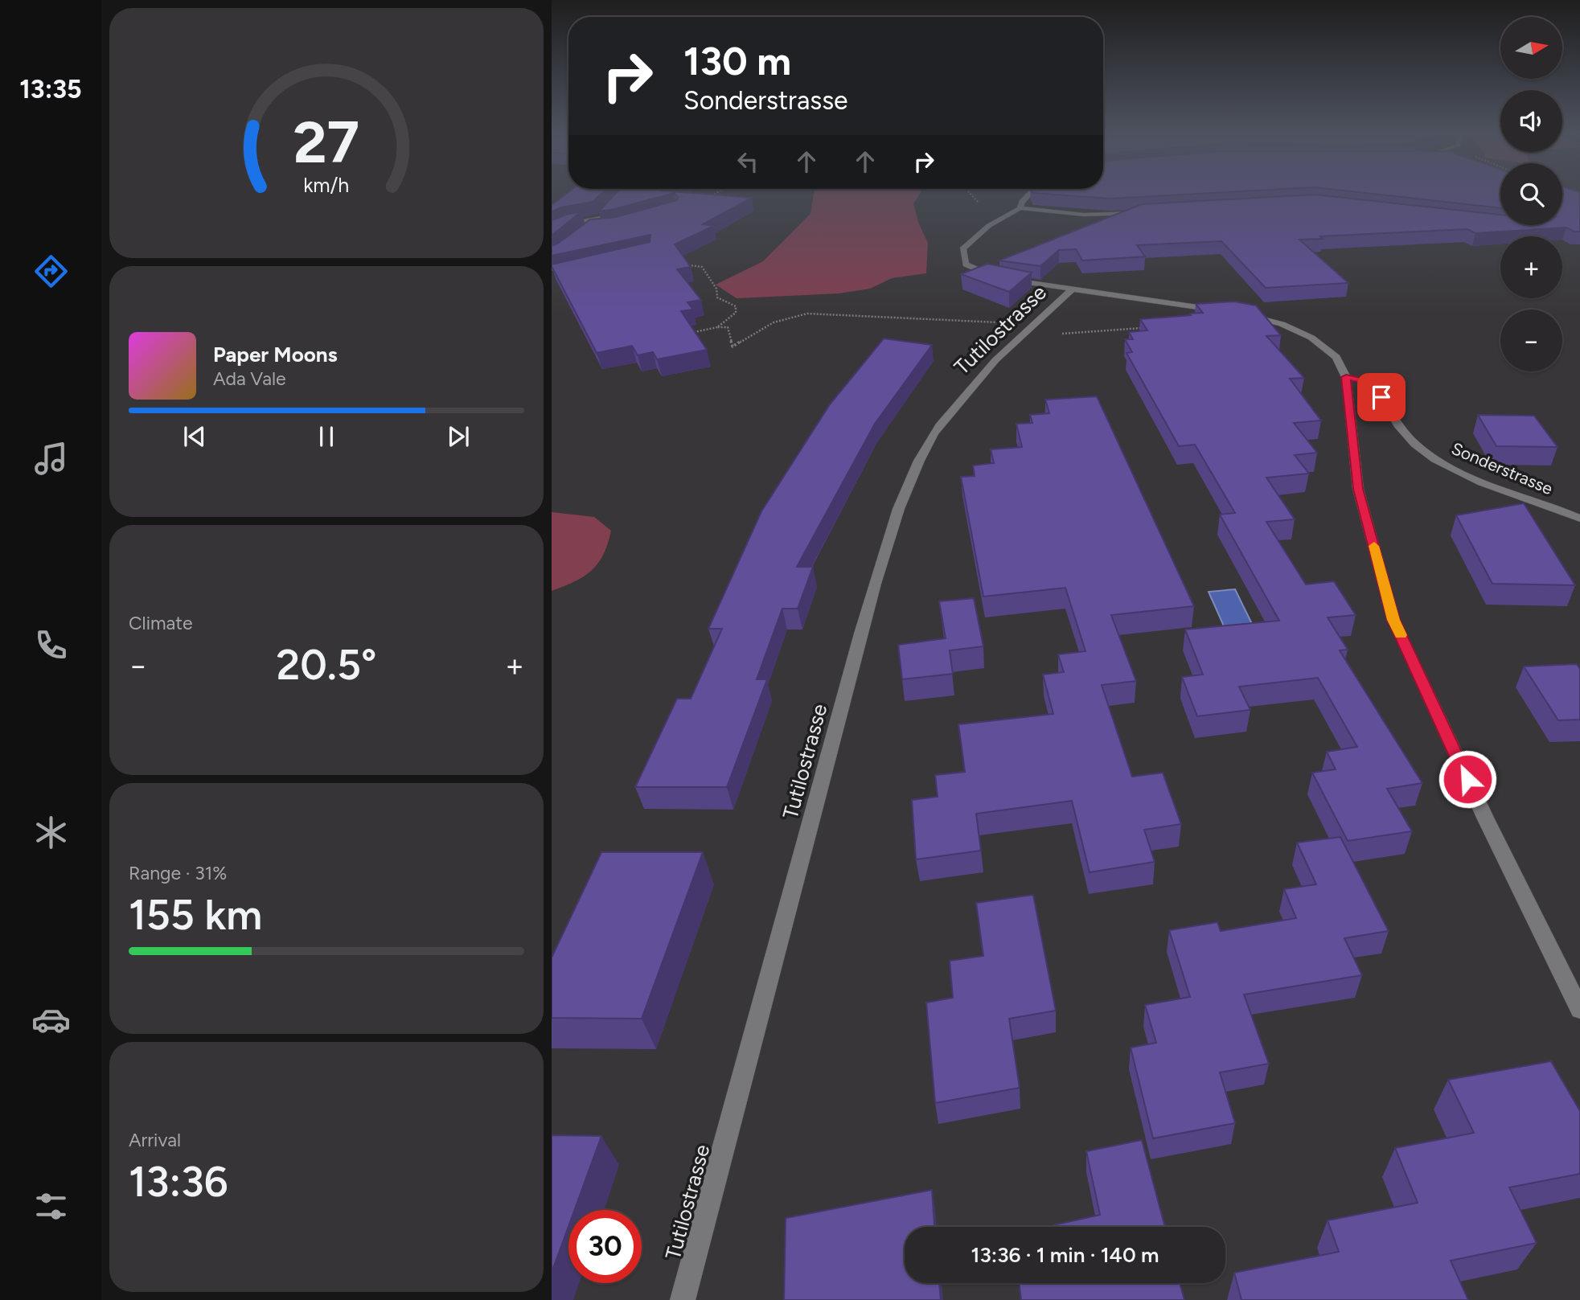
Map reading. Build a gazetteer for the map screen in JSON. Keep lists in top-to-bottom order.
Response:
{
  "streets": {
    "street": ["Tutilostrasse", "Sonderstrasse"]
  },
  "north": "right",
  "page": {
    "tabs": "13:35",
    "map_buttons": ["+", "−"],
    "turn": ["130 m", "Sonderstrasse"],
    "song": ["Paper Moons", "Ada Vale"],
    "tile": [
      "Climate",
      ["Range · 31%", "155 km"],
      ["Arrival", "13:36"]
    ],
    "heat": ["−", "20.5°", "+"],
    "limit": "30",
    "trip": "13:36 · 1 min · 140 m",
    "gauge": ["27", "km/h"]
  }
}
